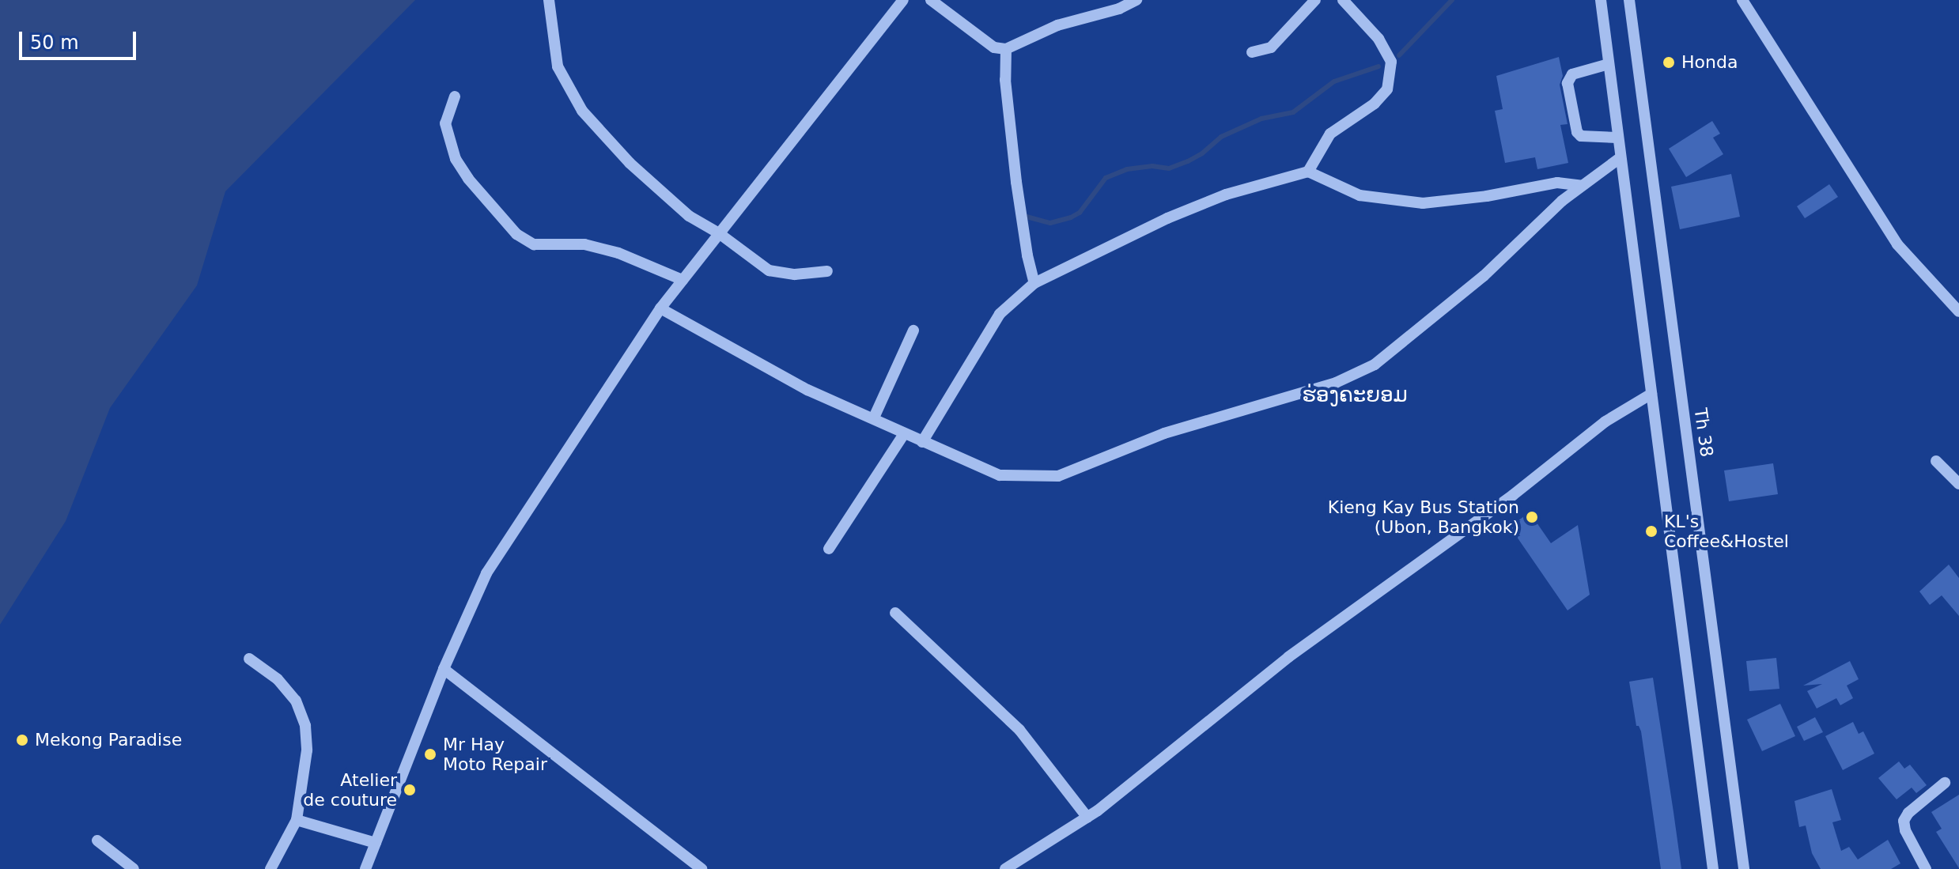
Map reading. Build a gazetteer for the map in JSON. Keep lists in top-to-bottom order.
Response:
{
  "streets": {
    "street": ["Th 38"]
  },
  "districts": ["ຮ່ອງຄະຍອມ"],
  "places": [
    "Honda",
    "Kieng Kay Bus Station (Ubon, Bangkok)",
    "KL's Coffee&Hostel",
    "Mekong Paradise",
    "Mr Hay Moto Repair",
    "Atelier de couture"
  ],
  "scale_bar": "50 m"
}
